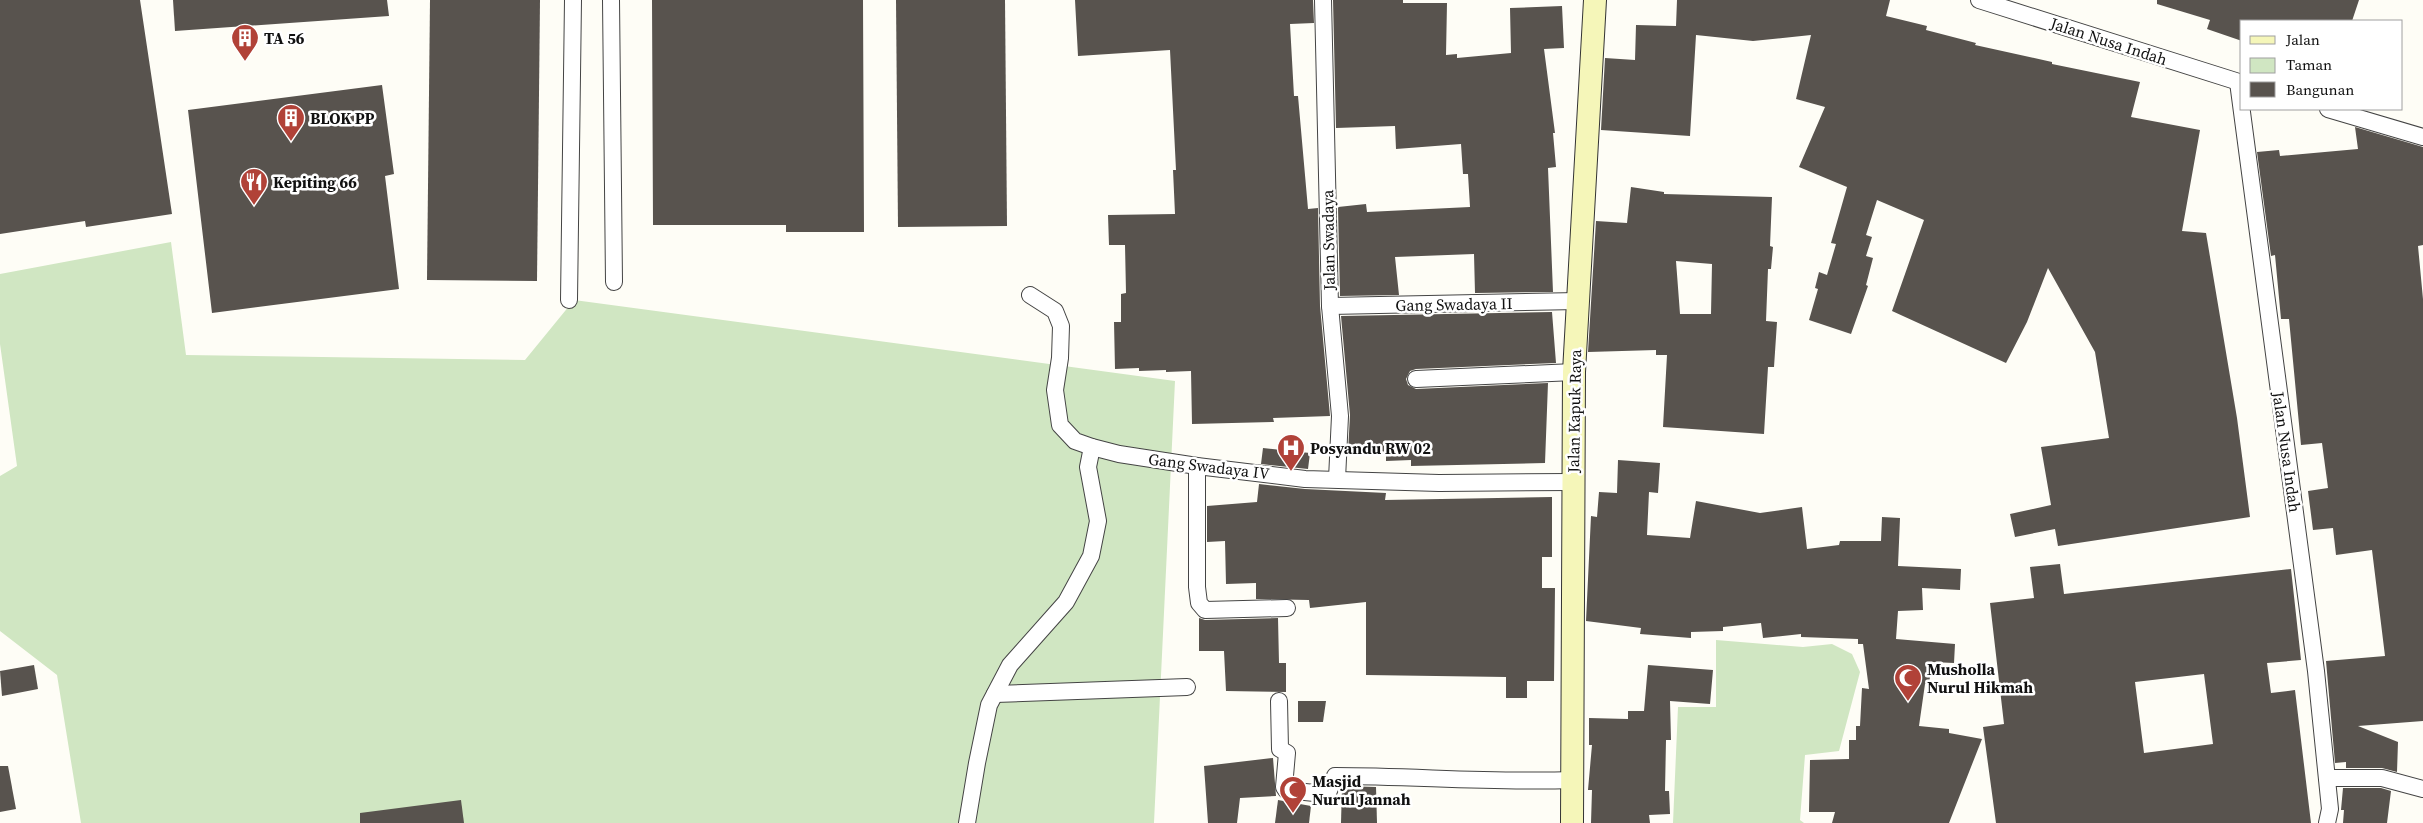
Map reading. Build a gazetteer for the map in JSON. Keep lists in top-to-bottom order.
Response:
{
  "streets": {
    "main road": ["Jalan Kapuk Raya"],
    "street": [
      "Jalan Nusa Indah",
      "Jalan Swadaya",
      "Gang Swadaya II",
      "Gang Swadaya IV"
    ]
  },
  "crossings": [
    ["Jalan Swadaya", "Gang Swadaya II"],
    ["Jalan Swadaya", "Gang Swadaya IV"],
    ["Gang Swadaya II", "Jalan Kapuk Raya"],
    ["Jalan Kapuk Raya", "Gang Swadaya IV"]
  ],
  "places": {
    "building": ["TA 56", "BLOK PP"],
    "restaurant": ["Kepiting 66"],
    "hospital": ["Posyandu RW 02"],
    "mosque": ["Musholla Nurul Hikmah", "Masjid Nurul Jannah"]
  },
  "legend": ["Jalan", "Taman", "Bangunan"]
}
